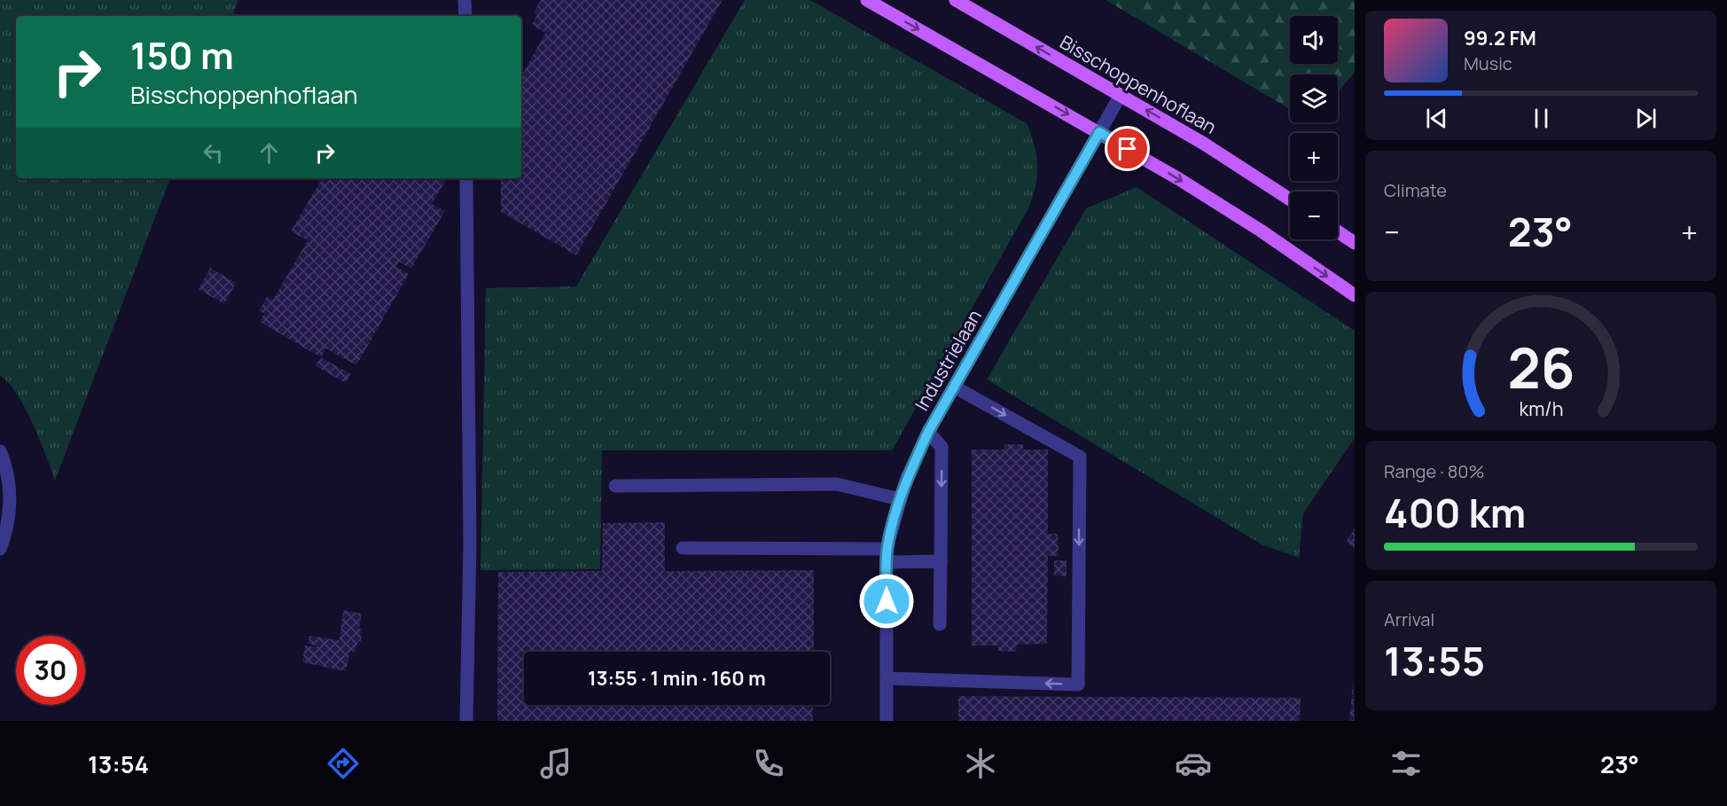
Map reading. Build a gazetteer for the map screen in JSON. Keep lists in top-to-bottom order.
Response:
{
  "streets": {
    "main road": ["Bisschoppenhoflaan"],
    "street": ["Industrielaan"]
  },
  "crossings": [
    ["Bisschoppenhoflaan", "Industrielaan"]
  ],
  "page": {
    "map_buttons": ["+", "−"],
    "turn": ["150 m", "Bisschoppenhoflaan"],
    "song": ["99.2 FM", "Music"],
    "tile": [
      "Climate",
      ["Range · 80%", "400 km"],
      ["Arrival", "13:55"]
    ],
    "heat": ["−", "23°", "+"],
    "limit": "30",
    "trip": "13:55 · 1 min · 160 m",
    "tabs": ["13:54", "23°"],
    "gauge": ["26", "km/h"]
  }
}
